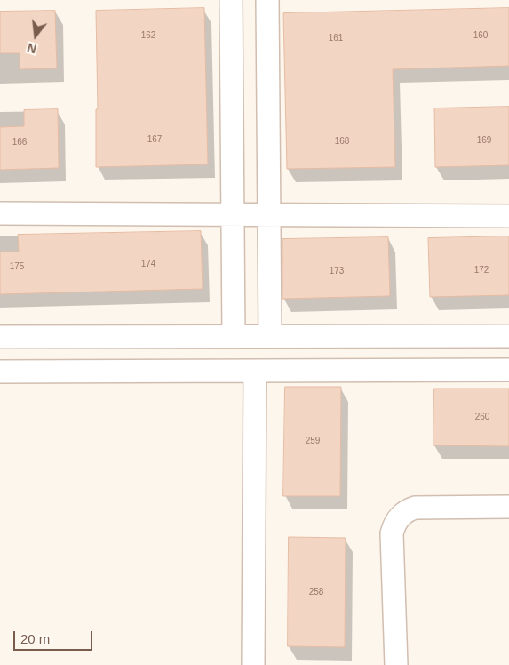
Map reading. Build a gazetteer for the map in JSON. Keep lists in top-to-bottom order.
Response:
{
  "house_numbers": [
    "162",
    "160",
    "161",
    "167",
    "169",
    "168",
    "166",
    "174",
    "175",
    "172",
    "173",
    "260",
    "259",
    "258"
  ],
  "scale_bar": "20 m",
  "north": "bottom"
}
